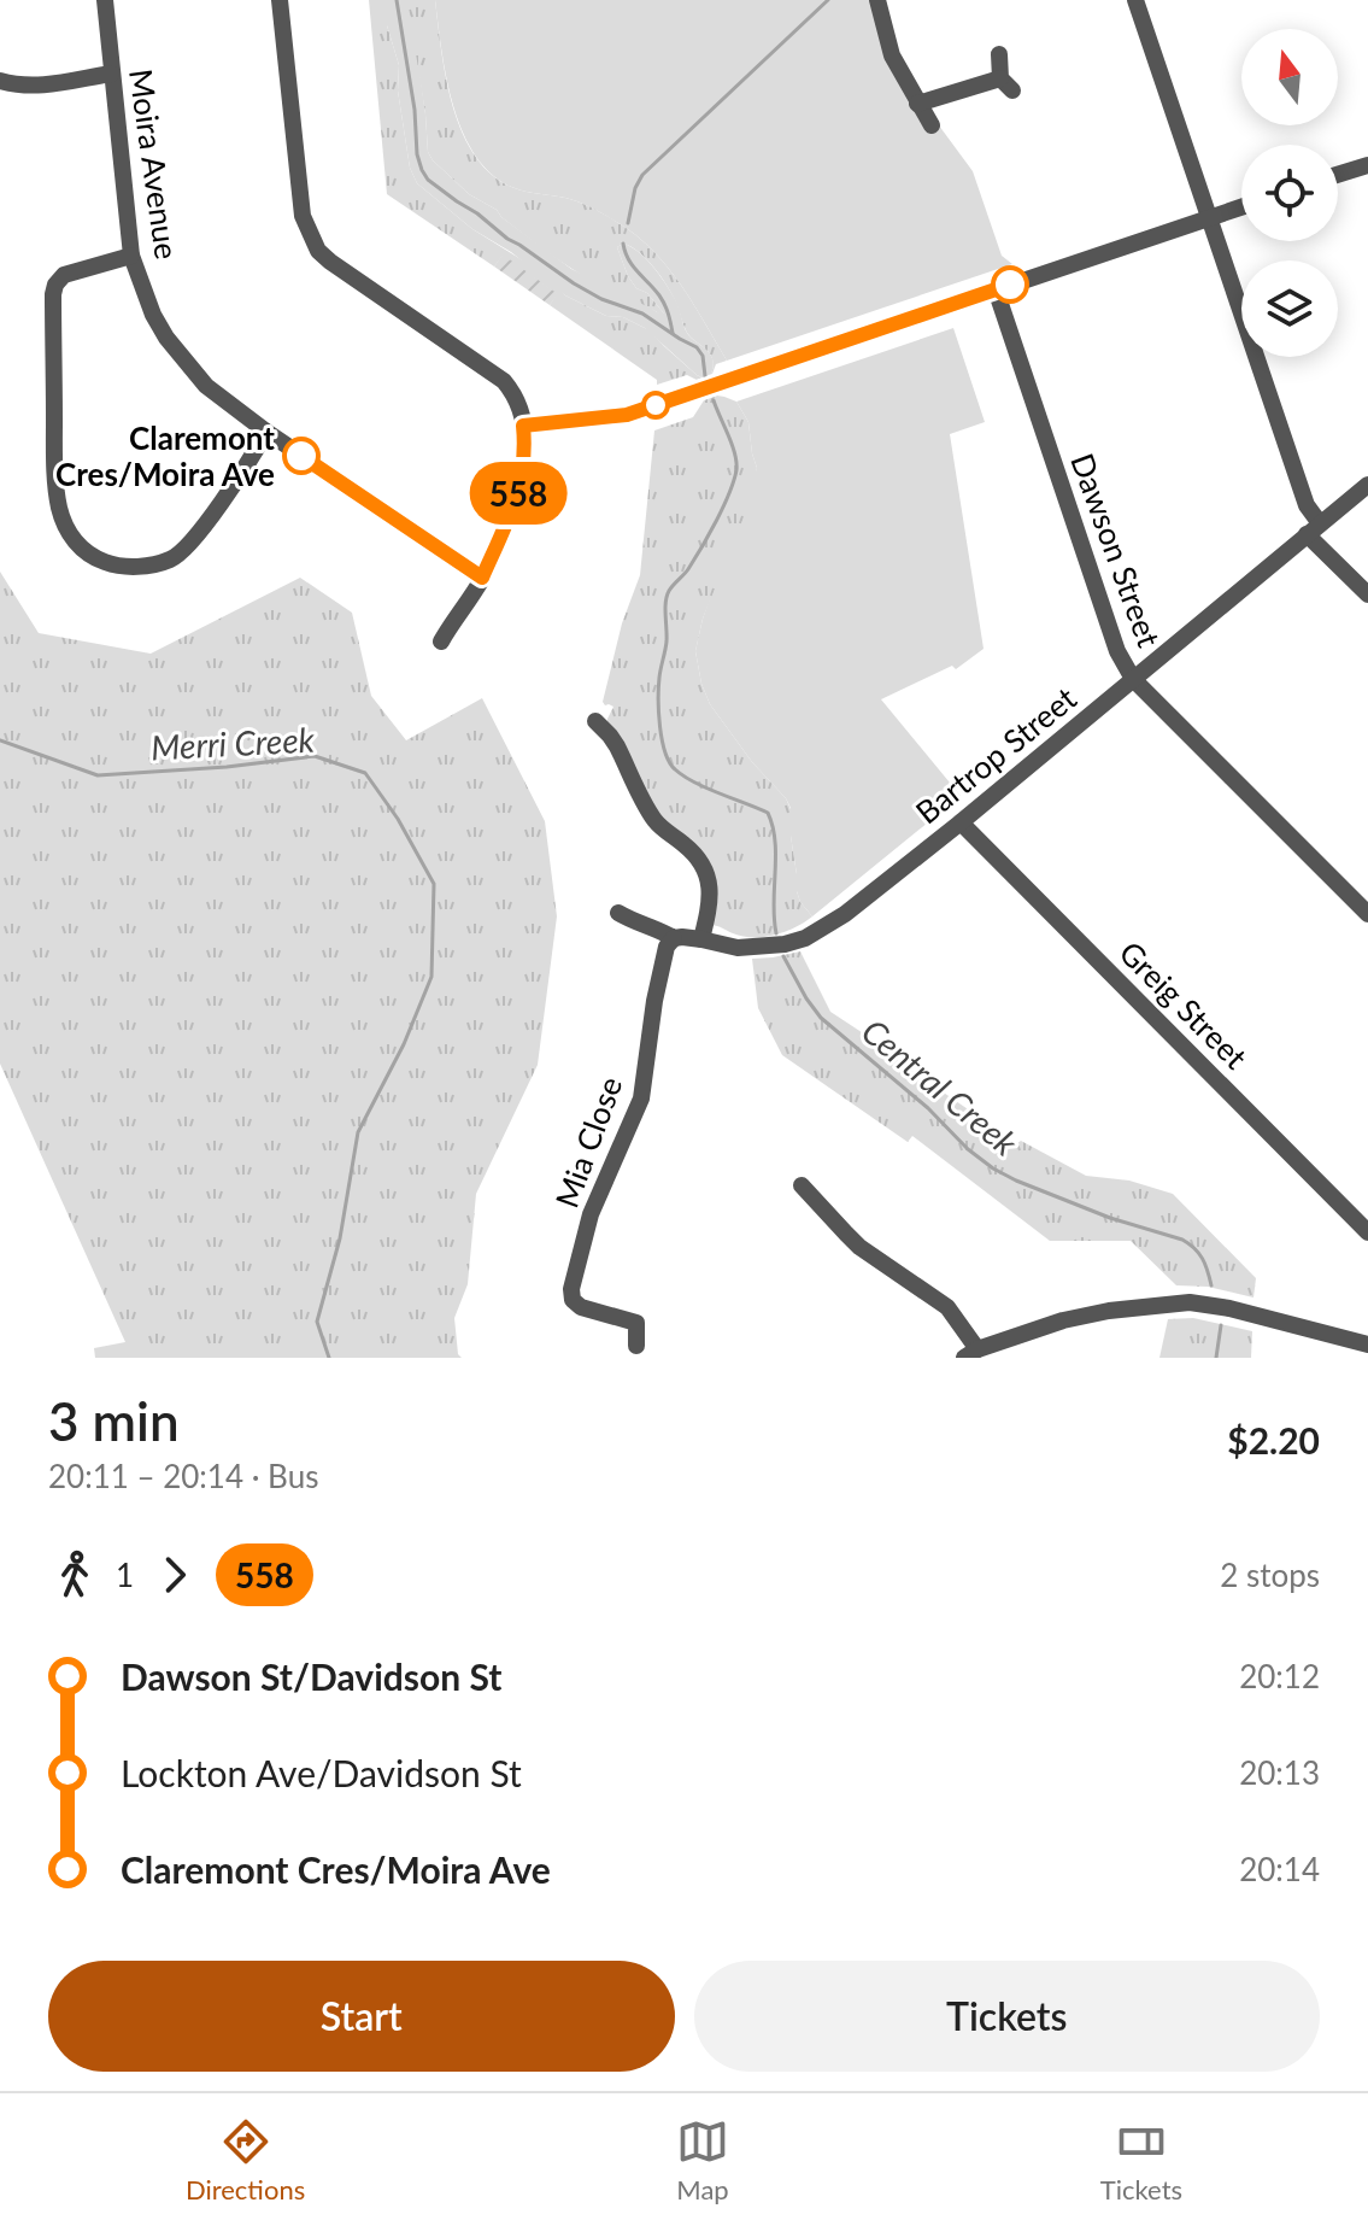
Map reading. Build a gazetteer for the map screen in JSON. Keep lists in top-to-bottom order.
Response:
{
  "streets": {
    "street": [
      "Moira Avenue",
      "Dawson Street",
      "Bartrop Street",
      "Greig Street",
      "Mia Close"
    ]
  },
  "crossings": [
    ["Dawson Street", "Bartrop Street"],
    ["Bartrop Street", "Greig Street"],
    ["Bartrop Street", "Mia Close"]
  ],
  "water": ["Merri Creek", "Central Creek"],
  "places": ["Claremont Cres/Moira Ave"],
  "lines": ["bus line 558"],
  "north": "top",
  "page": {
    "on_map": "558",
    "heading": ["3 min", "20:11 – 20:14 · Bus", "$2.20"],
    "legs": ["1", "558", "2 stops"],
    "list": [
      {
        "name": "Dawson St/Davidson St",
        "value": "20:12"
      },
      {
        "name": "Lockton Ave/Davidson St",
        "value": "20:13"
      },
      {
        "name": "Claremont Cres/Moira Ave",
        "value": "20:14"
      }
    ],
    "buttons": ["Start", "Tickets"],
    "tabs": ["Directions", "Map", "Tickets"]
  }
}
